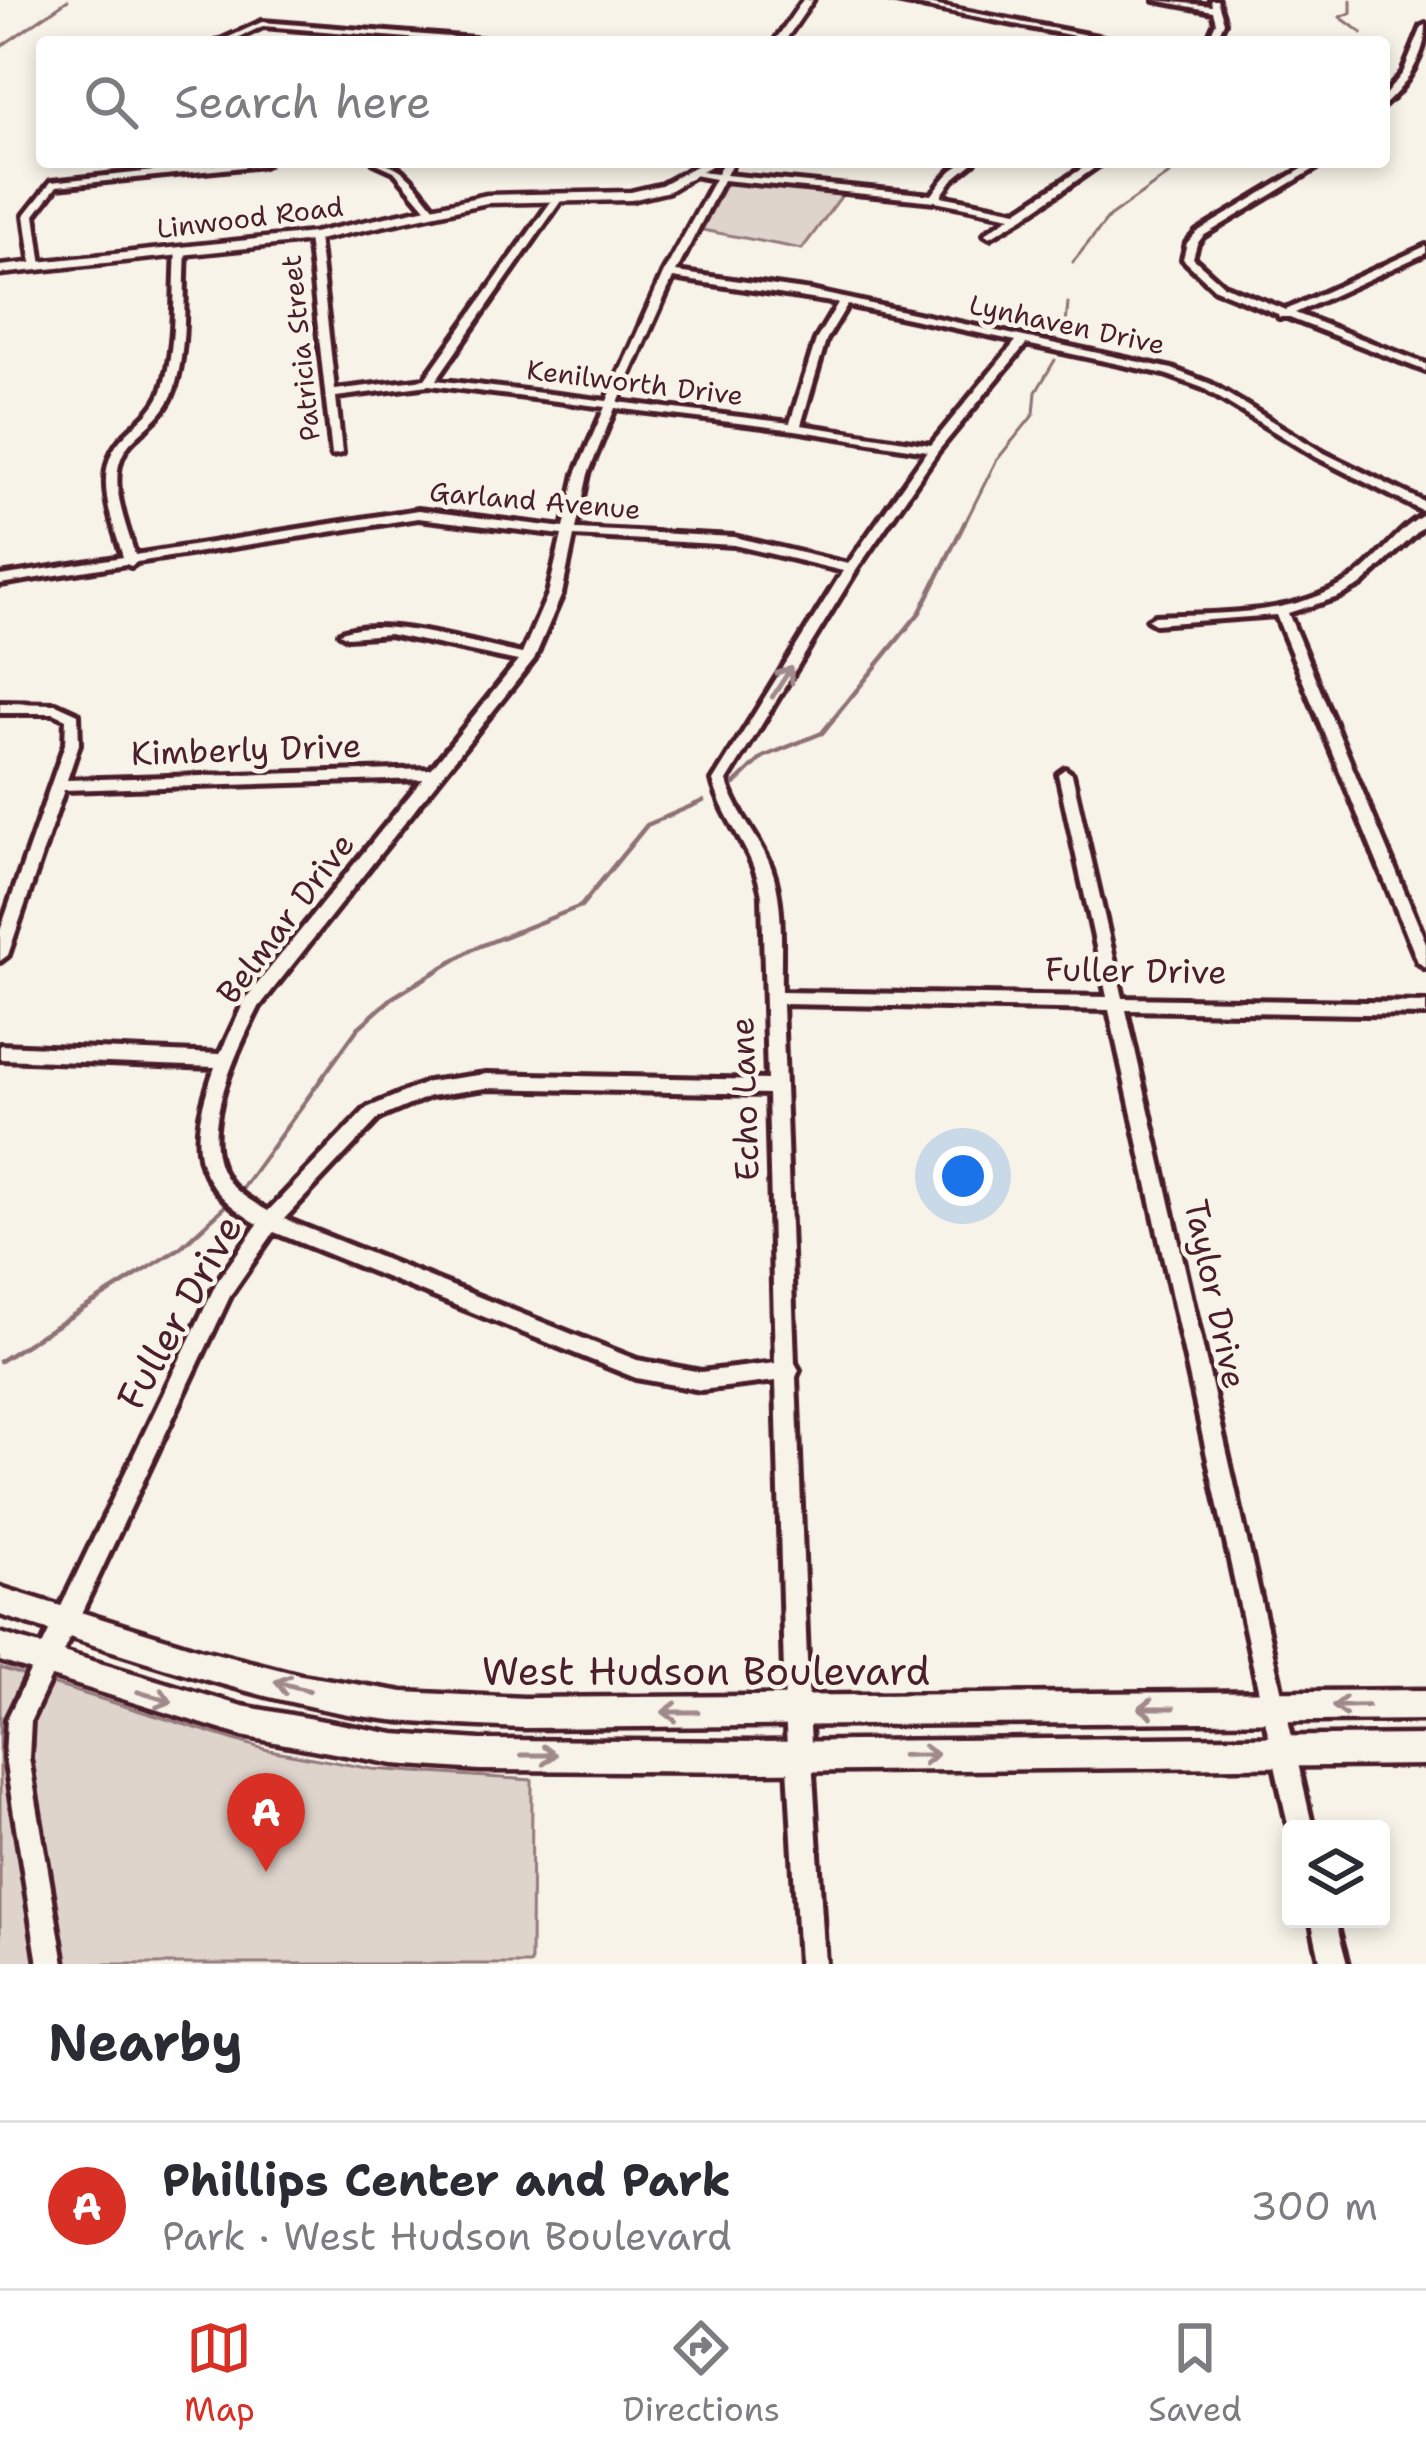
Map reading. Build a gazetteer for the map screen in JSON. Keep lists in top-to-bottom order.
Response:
{
  "streets": {
    "main road": ["Linwood Road", "West Hudson Boulevard"],
    "street": [
      "Lynhaven Drive",
      "Patricia Street",
      "Kenilworth Drive",
      "Garland Avenue",
      "Kimberly Drive",
      "Belmar Drive",
      "Fuller Drive",
      "Echo Lane",
      "Taylor Drive"
    ]
  },
  "crossings": [
    ["Linwood Road", "Patricia Street"],
    ["Lynhaven Drive", "Belmar Drive"],
    ["Lynhaven Drive", "Echo Lane"],
    ["Patricia Street", "Kenilworth Drive"],
    ["Kenilworth Drive", "Belmar Drive"],
    ["Kenilworth Drive", "Echo Lane"],
    ["Garland Avenue", "Belmar Drive"],
    ["Garland Avenue", "Echo Lane"],
    ["Kimberly Drive", "Belmar Drive"],
    ["Belmar Drive", "Fuller Drive"],
    ["Belmar Drive", "Echo Lane"],
    ["Fuller Drive", "Echo Lane"],
    ["Fuller Drive", "Taylor Drive"],
    ["Fuller Drive", "West Hudson Boulevard"],
    ["Echo Lane", "West Hudson Boulevard"],
    ["Taylor Drive", "West Hudson Boulevard"]
  ],
  "page": {
    "search": "Search here",
    "pins": "A",
    "heading": "Nearby",
    "list": [
      {
        "mark": "A",
        "name": "Phillips Center and Park",
        "note": "Park · West Hudson Boulevard",
        "value": "300 m"
      }
    ],
    "nav": ["Map", "Directions", "Saved"]
  }
}
